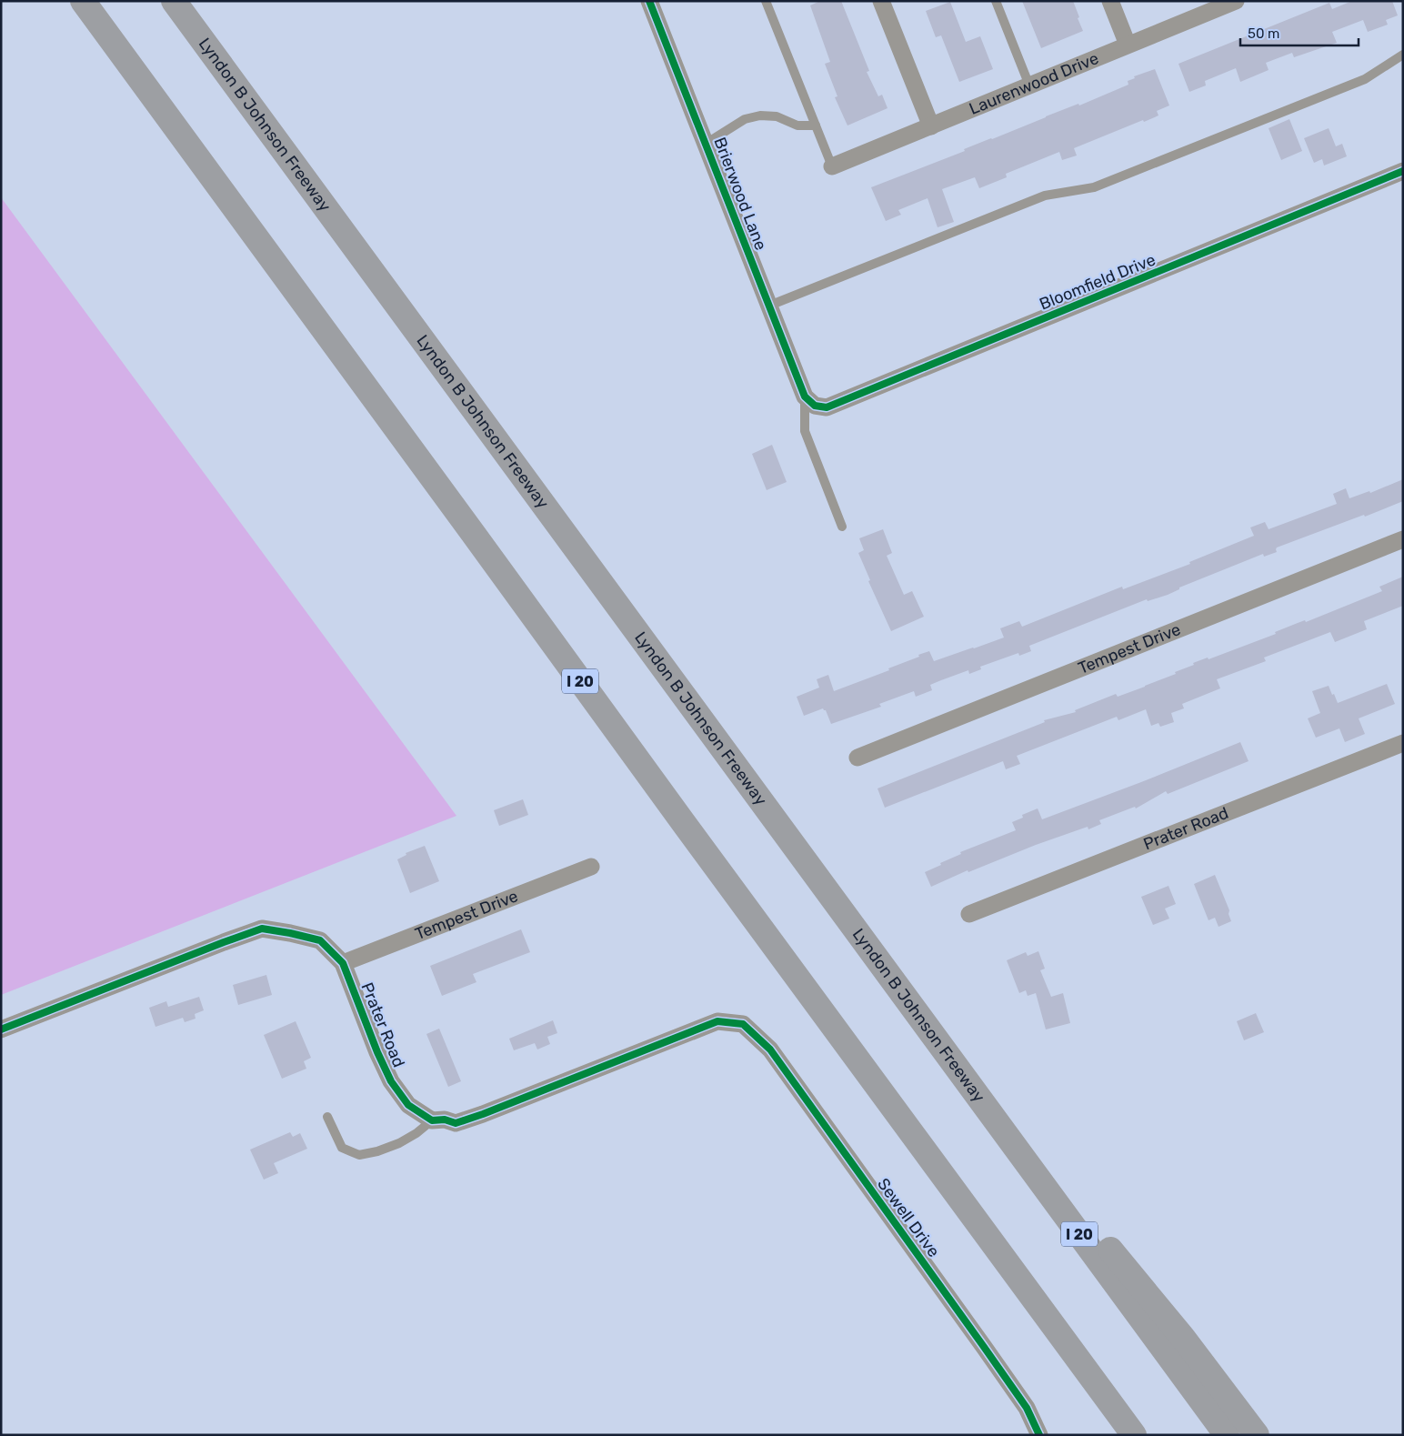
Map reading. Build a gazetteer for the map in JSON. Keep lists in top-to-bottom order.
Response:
{
  "streets": {
    "highway": ["Lyndon B Johnson Freeway", "I 20"],
    "street": [
      "Laurenwood Drive",
      "Brierwood Lane",
      "Bloomfield Drive",
      "Tempest Drive",
      "Prater Road",
      "Sewell Drive"
    ]
  },
  "crossings": [
    ["Brierwood Lane", "Bloomfield Drive"],
    ["Tempest Drive", "Prater Road"],
    ["Prater Road", "Sewell Drive"]
  ],
  "scale_bar": "50 m"
}
